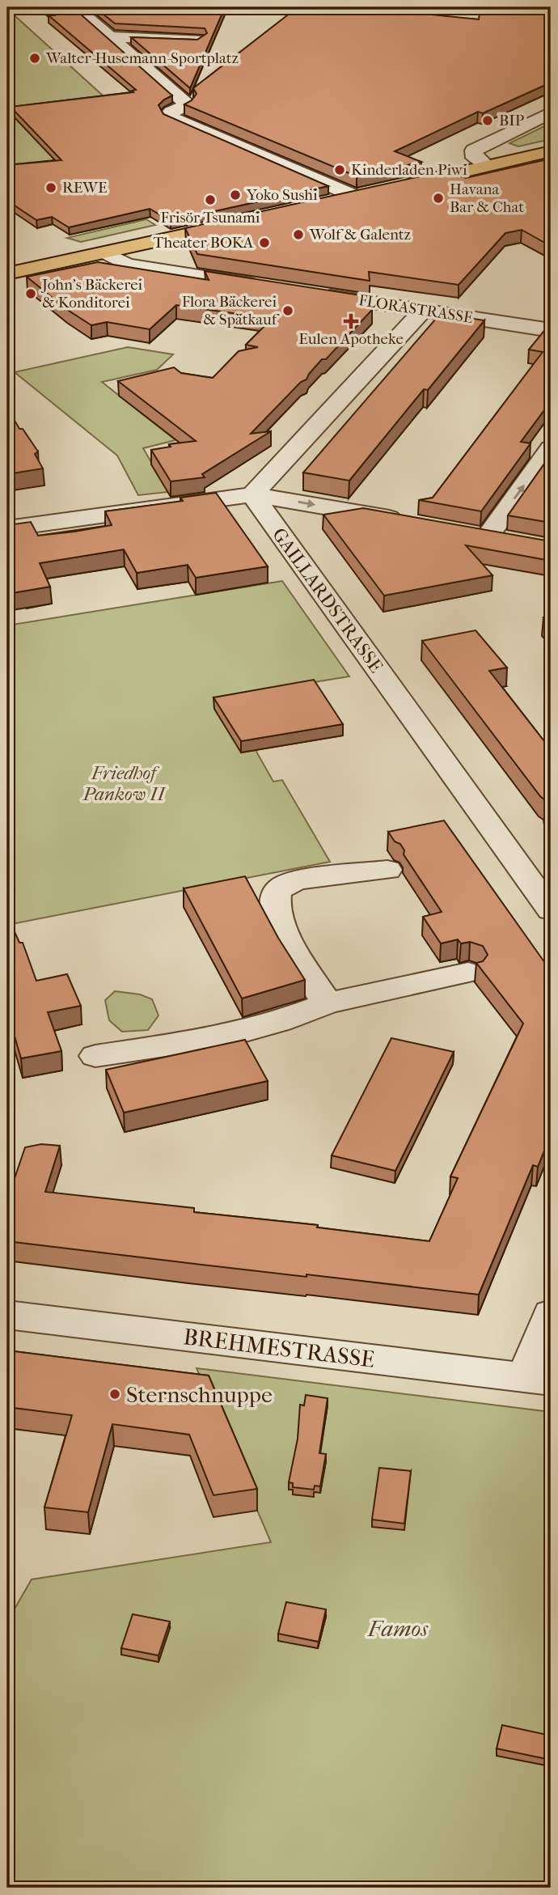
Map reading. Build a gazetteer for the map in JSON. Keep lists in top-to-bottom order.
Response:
{
  "streets": {
    "street": ["FLORASTRASSE", "GAILLARDSTRASSE", "BREHMESTRASSE"]
  },
  "parks": ["Friedhof Pankow II", "Famos"],
  "places": {
    "other": [
      "Walter-Husemann-Sportplatz",
      "BIP",
      "Kinderladen Piwi",
      "REWE",
      "Yoko Sushi",
      "Havana Bar & Chat",
      "Frisör Tsunami",
      "Wolf & Galentz",
      "Theater BOKA",
      "John's Bäckerei & Konditorei",
      "Flora Bäckerei & Spätkauf",
      "Sternschnuppe"
    ],
    "health": ["Eulen Apotheke"]
  }
}
